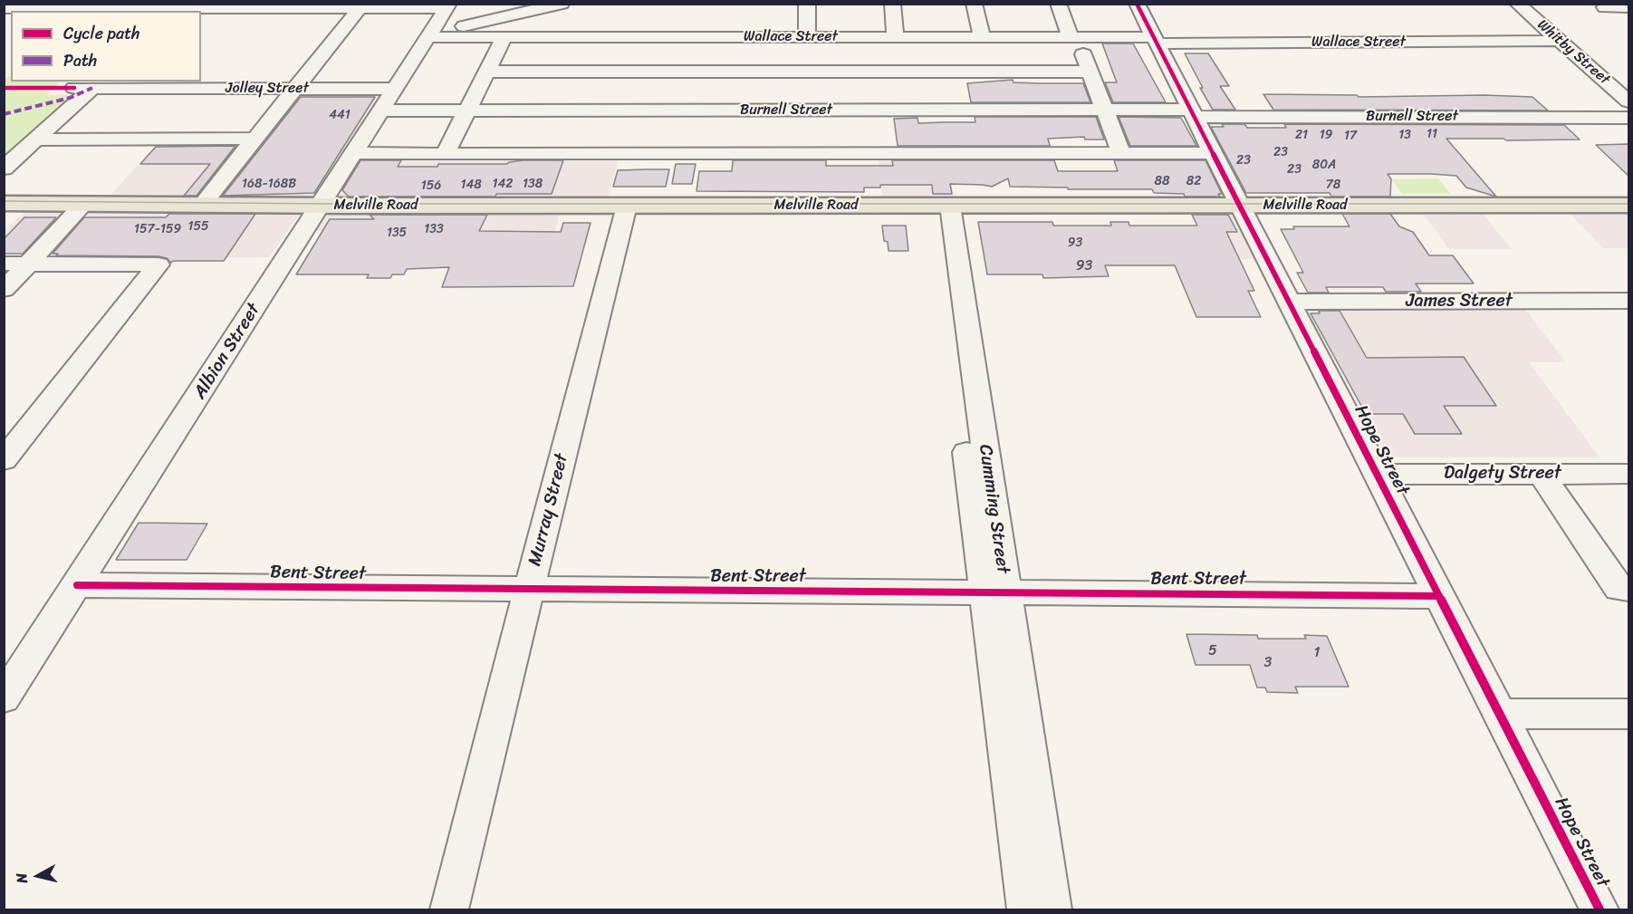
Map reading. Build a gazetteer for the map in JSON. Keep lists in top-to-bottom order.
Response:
{
  "streets": {
    "main road": ["Melville Road"],
    "street": [
      "Wallace Street",
      "Whitby Street",
      "Jolley Street",
      "Burnell Street",
      "James Street",
      "Albion Street",
      "Hope Street",
      "Dalgety Street",
      "Cumming Street",
      "Murray Street",
      "Bent Street"
    ]
  },
  "crossings": [
    ["Wallace Street", "Whitby Street"],
    ["Wallace Street", "Albion Street"],
    ["Wallace Street", "Hope Street"],
    ["Jolley Street", "Albion Street"],
    ["Burnell Street", "Albion Street"],
    ["Burnell Street", "Hope Street"],
    ["Melville Road", "Albion Street"],
    ["Melville Road", "Hope Street"],
    ["Melville Road", "Cumming Street"],
    ["Melville Road", "Murray Street"],
    ["James Street", "Hope Street"],
    ["Albion Street", "Bent Street"],
    ["Hope Street", "Dalgety Street"],
    ["Hope Street", "Bent Street"],
    ["Cumming Street", "Bent Street"],
    ["Murray Street", "Bent Street"]
  ],
  "house_numbers": [
    "441",
    "11",
    "21",
    "19",
    "13",
    "17",
    "23",
    "23",
    "80A",
    "23",
    "88",
    "82",
    "168-168B",
    "142",
    "138",
    "148",
    "78",
    "156",
    "155",
    "157-159",
    "133",
    "135",
    "93",
    "93",
    "5",
    "1",
    "3"
  ],
  "legend": ["Cycle path", "Path"],
  "north": "left"
}
